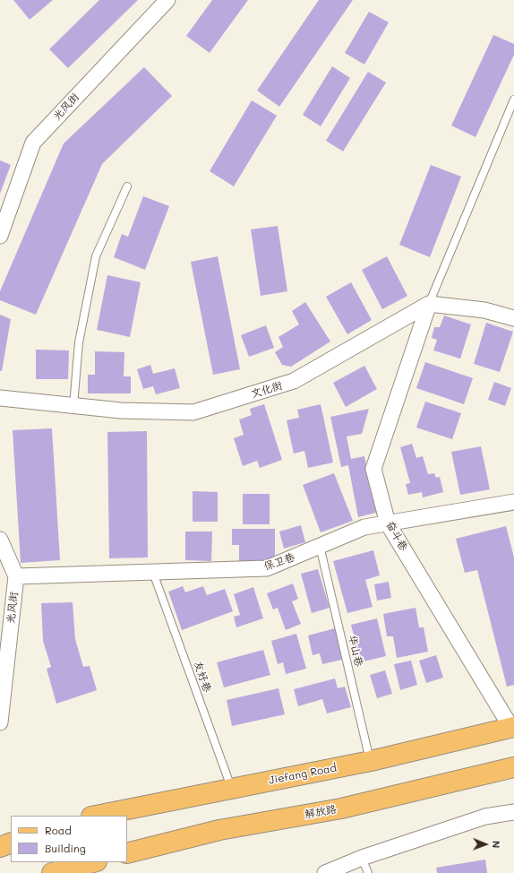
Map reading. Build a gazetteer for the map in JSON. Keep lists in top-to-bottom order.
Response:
{
  "streets": {
    "main road": ["Jiefang Road", "解放路"],
    "street": [
      "光风街",
      "文化街",
      "奋斗巷",
      "保卫巷"
    ],
    "lane": ["华山巷", "友好巷"]
  },
  "crossings": [
    ["光风街", "保卫巷"],
    ["文化街", "奋斗巷"],
    ["奋斗巷", "保卫巷"],
    ["奋斗巷", "Jiefang Road"],
    ["保卫巷", "华山巷"],
    ["保卫巷", "友好巷"],
    ["华山巷", "Jiefang Road"],
    ["友好巷", "Jiefang Road"]
  ],
  "legend": ["Road", "Building"],
  "north": "right"
}
